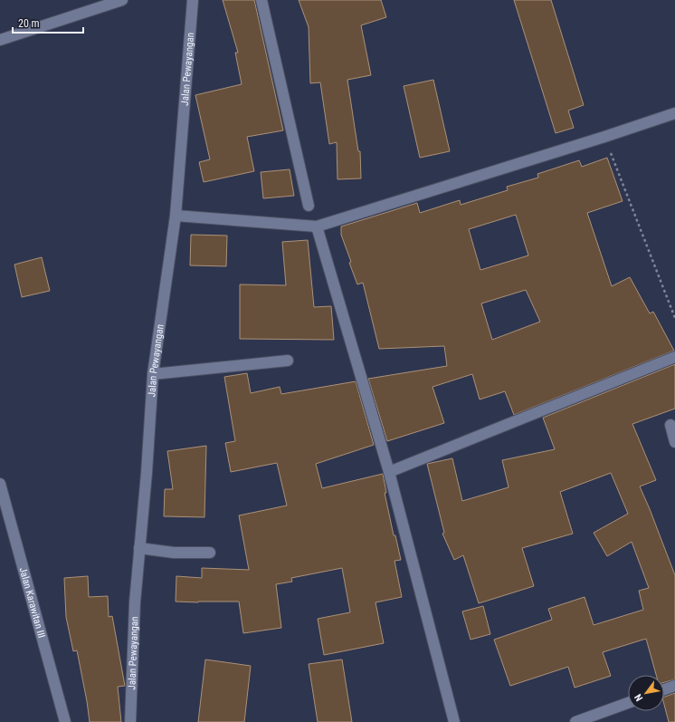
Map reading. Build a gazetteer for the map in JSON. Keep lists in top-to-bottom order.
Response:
{
  "streets": {
    "street": ["Jalan Pewayangan", "Jalan Karawitan III"]
  },
  "scale_bar": "20 m",
  "north": "bottom left"
}
